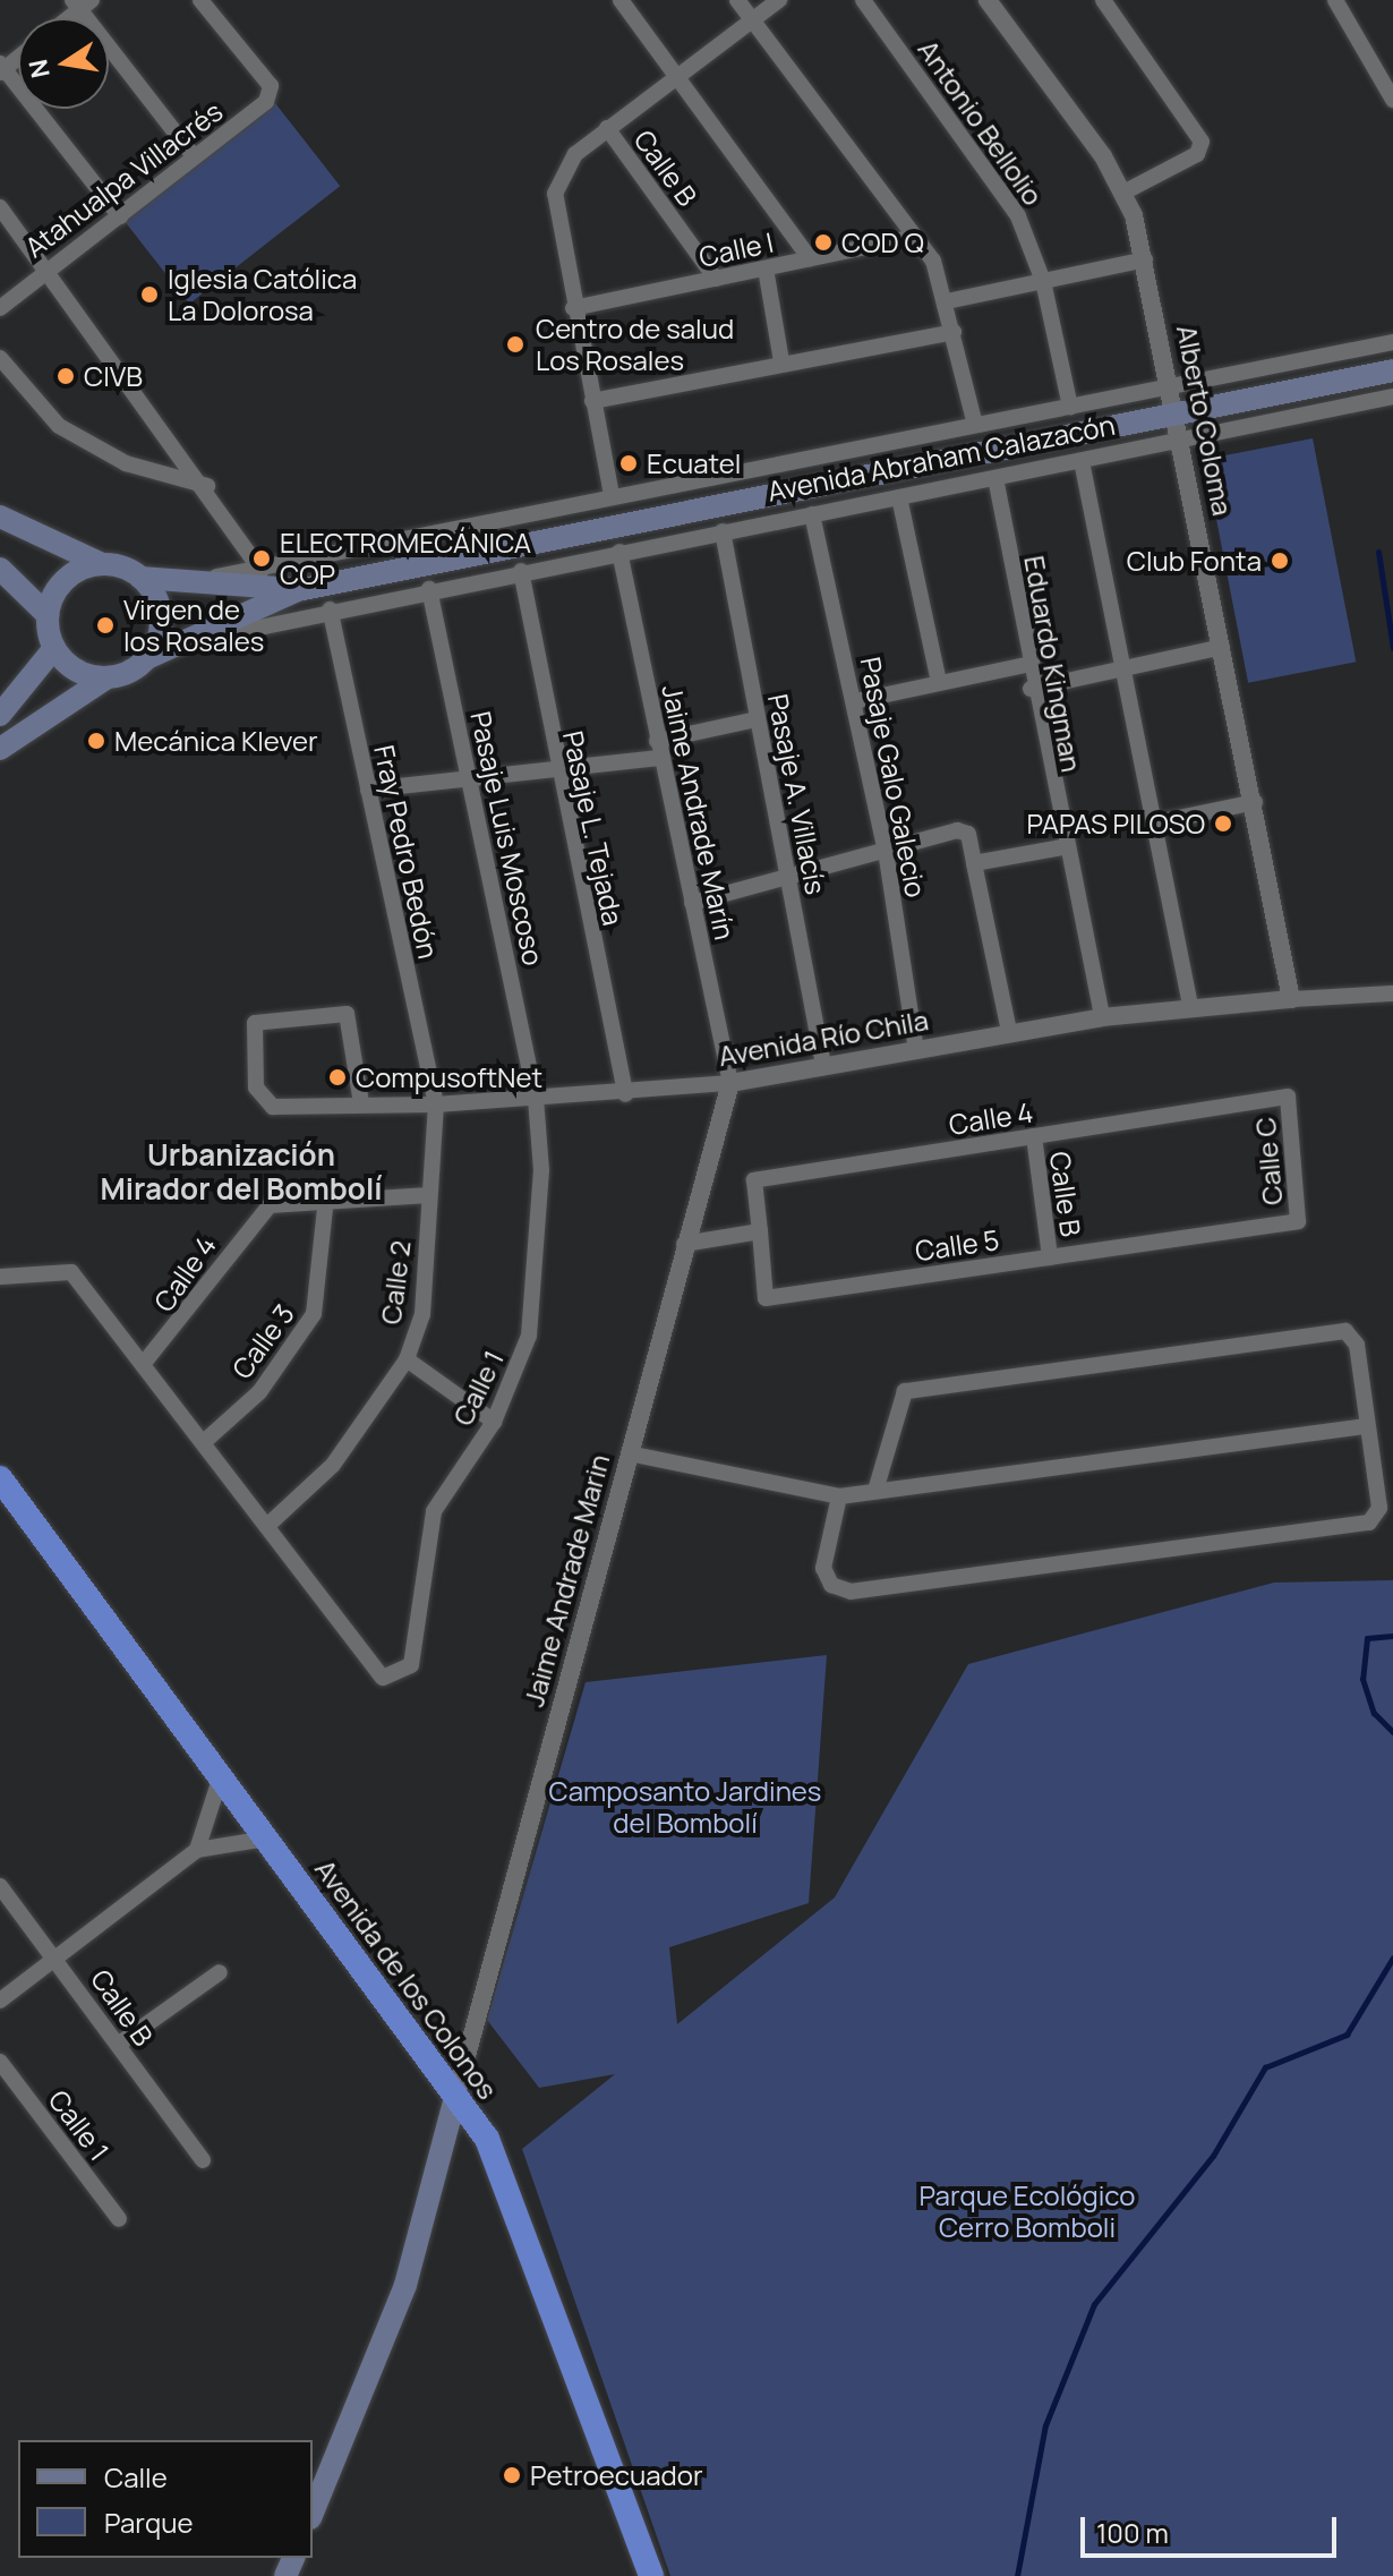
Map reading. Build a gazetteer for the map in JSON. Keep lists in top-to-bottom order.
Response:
{
  "streets": {
    "highway": ["Avenida de los Colonos"],
    "main road": ["Avenida Abraham Calazacón"],
    "street": [
      "Antonio Bellolio",
      "Calle B",
      "Atahualpa Villacrés",
      "Calle I",
      "Alberto Coloma",
      "Eduardo Kingman",
      "Pasaje Galo Galecio",
      "Pasaje A. Villacís",
      "Jaime Andrade Marín",
      "Pasaje L. Tejada",
      "Pasaje Luis Moscoso",
      "Fray Pedro Bedón",
      "Avenida Río Chila",
      "Calle 4",
      "Calle C",
      "Calle 5",
      "Calle 2",
      "Calle 3",
      "Calle 1",
      "Jaime Andrade Marin"
    ]
  },
  "crossings": [
    ["Antonio Bellolio", "Avenida Abraham Calazacón"],
    ["Calle B", "Calle I"],
    ["Calle B", "Calle 4"],
    ["Calle B", "Calle 5"],
    ["Alberto Coloma", "Avenida Abraham Calazacón"],
    ["Alberto Coloma", "Avenida Río Chila"],
    ["Avenida Abraham Calazacón", "Eduardo Kingman"],
    ["Avenida Abraham Calazacón", "Pasaje Galo Galecio"],
    ["Avenida Abraham Calazacón", "Pasaje A. Villacís"],
    ["Avenida Abraham Calazacón", "Jaime Andrade Marín"],
    ["Avenida Abraham Calazacón", "Pasaje L. Tejada"],
    ["Avenida Abraham Calazacón", "Pasaje Luis Moscoso"],
    ["Avenida Abraham Calazacón", "Fray Pedro Bedón"],
    ["Eduardo Kingman", "Avenida Río Chila"],
    ["Pasaje Galo Galecio", "Avenida Río Chila"],
    ["Pasaje A. Villacís", "Avenida Río Chila"],
    ["Jaime Andrade Marín", "Avenida Río Chila"],
    ["Jaime Andrade Marín", "Jaime Andrade Marin"],
    ["Pasaje L. Tejada", "Avenida Río Chila"],
    ["Pasaje Luis Moscoso", "Avenida Río Chila"],
    ["Pasaje Luis Moscoso", "Calle 1"],
    ["Fray Pedro Bedón", "Avenida Río Chila"],
    ["Fray Pedro Bedón", "Calle 2"],
    ["Avenida Río Chila", "Calle 2"],
    ["Avenida Río Chila", "Calle 1"],
    ["Avenida Río Chila", "Jaime Andrade Marin"],
    ["Calle 4", "Calle C"],
    ["Calle 4", "Calle 5"],
    ["Calle 4", "Calle 3"],
    ["Calle C", "Calle 5"],
    ["Calle 2", "Calle 1"],
    ["Jaime Andrade Marin", "Avenida de los Colonos"]
  ],
  "districts": ["Urbanización Mirador del Bombolí"],
  "parks": ["Camposanto Jardines del Bombolí", "Parque Ecológico Cerro Bomboli"],
  "places": [
    "COD Q",
    "Iglesia Católica La Dolorosa",
    "Centro de salud Los Rosales",
    "CIVB",
    "Ecuatel",
    "ELECTROMECÁNICA COP",
    "Club Fonta",
    "Virgen de los Rosales",
    "Mecánica Klever",
    "PAPAS PILOSO",
    "CompusoftNet",
    "Petroecuador"
  ],
  "legend": ["Calle", "Parque"],
  "scale_bar": "100 m",
  "north": "left"
}
